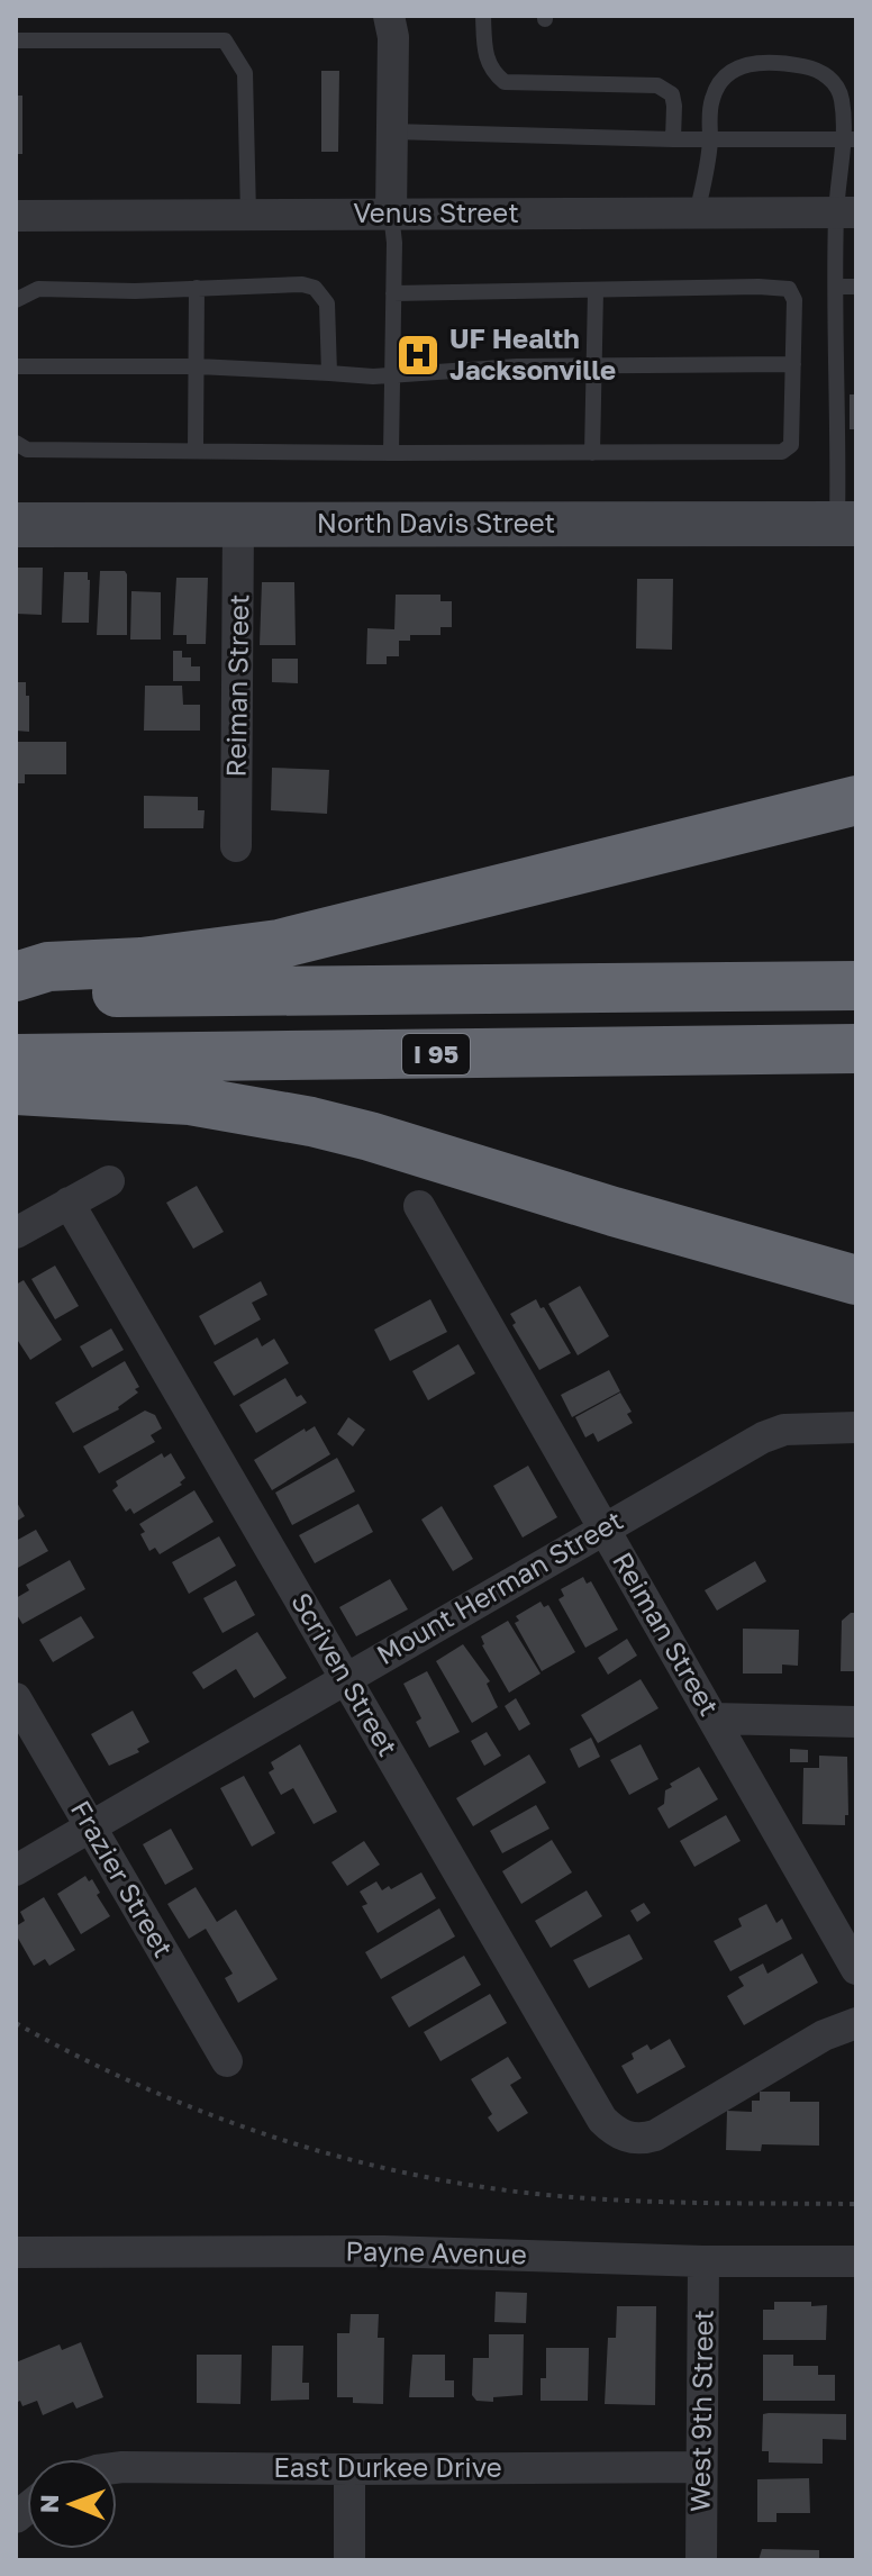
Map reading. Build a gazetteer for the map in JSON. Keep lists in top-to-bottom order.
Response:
{
  "streets": {
    "highway": ["I 95"],
    "street": [
      "Venus Street",
      "North Davis Street",
      "Reiman Street",
      "Mount Herman Street",
      "Scriven Street",
      "Frazier Street",
      "Payne Avenue",
      "West 9th Street",
      "East Durkee Drive"
    ]
  },
  "crossings": [
    ["North Davis Street", "Reiman Street"],
    ["Reiman Street", "Mount Herman Street"],
    ["Mount Herman Street", "Scriven Street"],
    ["Mount Herman Street", "Frazier Street"],
    ["Payne Avenue", "West 9th Street"],
    ["West 9th Street", "East Durkee Drive"]
  ],
  "places": {
    "hospital": ["UF Health Jacksonville"]
  },
  "north": "left"
}
